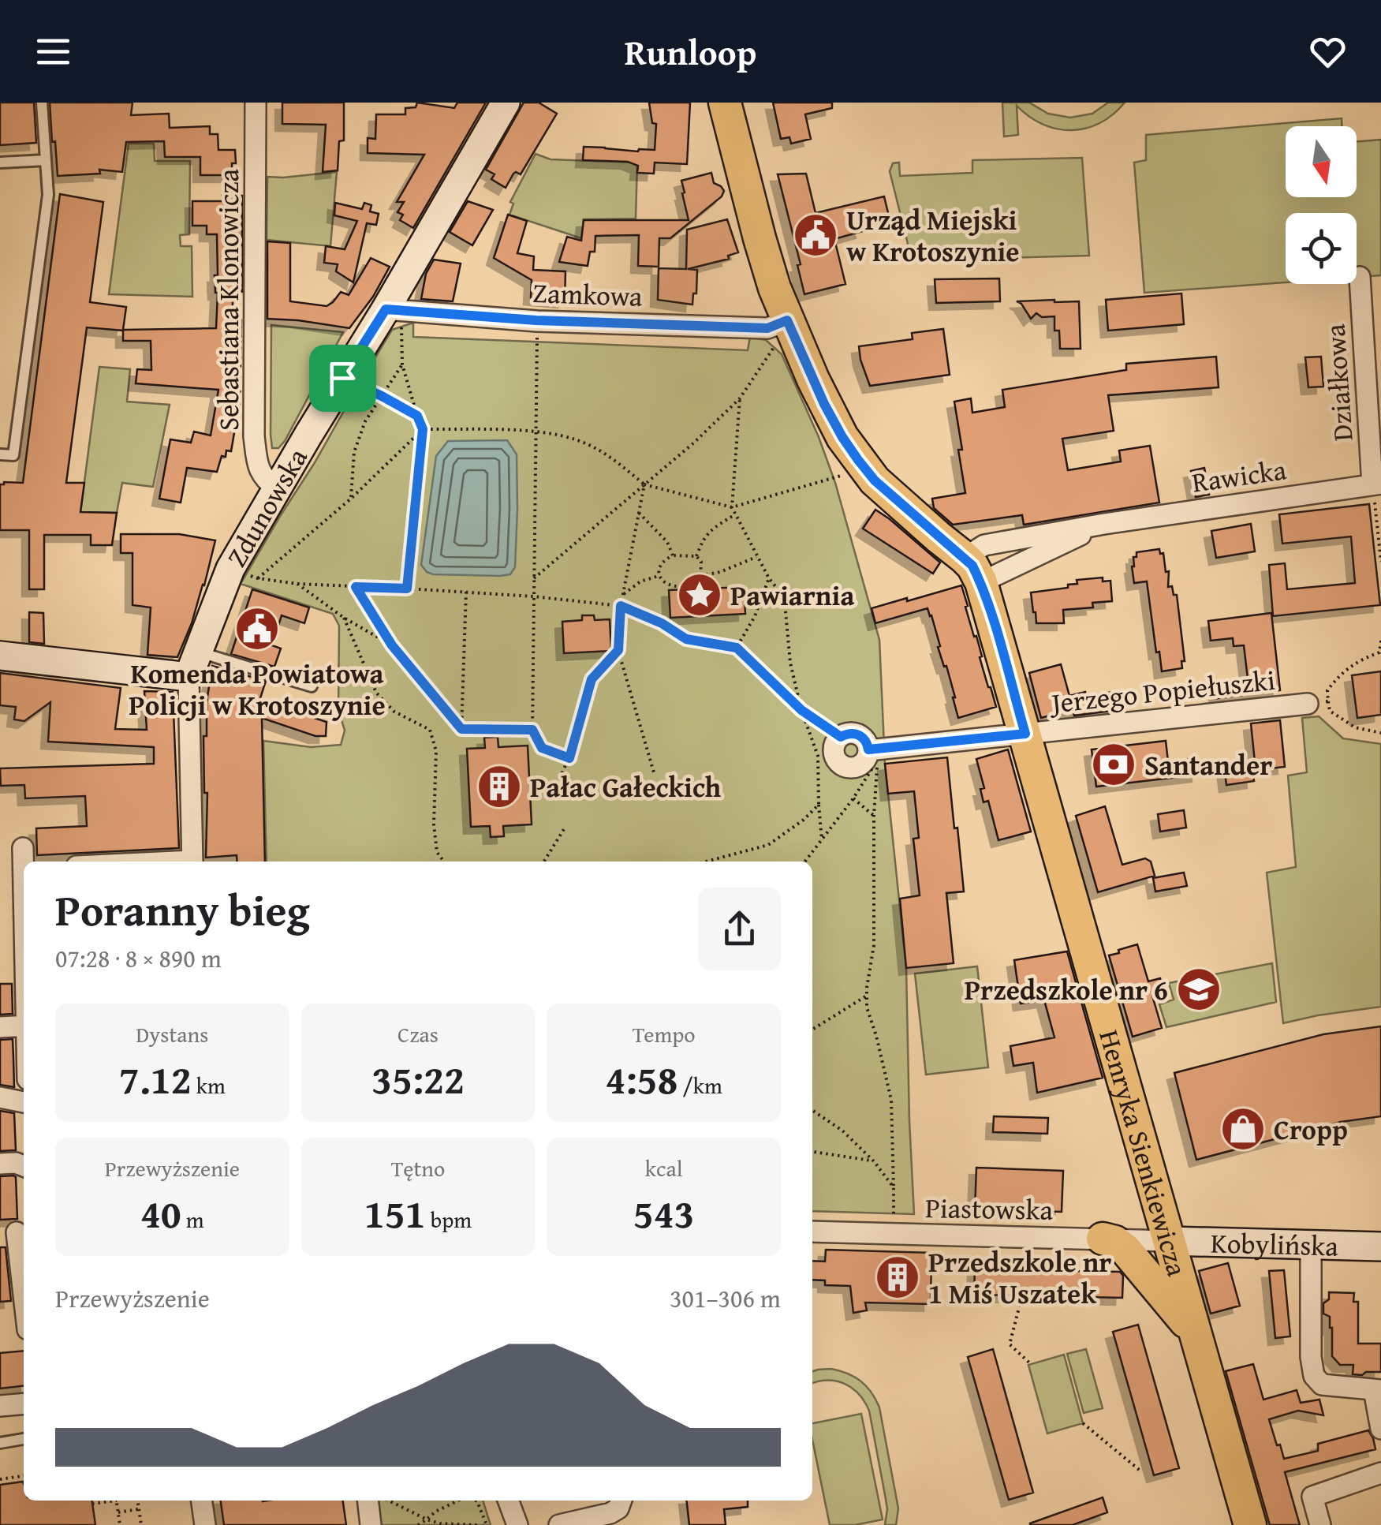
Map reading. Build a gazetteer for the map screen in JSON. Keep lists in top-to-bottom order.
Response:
{
  "streets": {
    "main road": ["Henryka Sienkiewicza"],
    "street": [
      "Zamkowa",
      "Sebastiana Klonowicza",
      "Działkowa",
      "Rawicka",
      "Zdunowska",
      "Jerzego Popiełuszki",
      "Piastowska",
      "Kobylińska"
    ]
  },
  "crossings": [
    ["Zamkowa", "Zdunowska"],
    ["Sebastiana Klonowicza", "Zdunowska"],
    ["Działkowa", "Rawicka"],
    ["Rawicka", "Henryka Sienkiewicza"],
    ["Jerzego Popiełuszki", "Henryka Sienkiewicza"],
    ["Henryka Sienkiewicza", "Piastowska"],
    ["Henryka Sienkiewicza", "Kobylińska"],
    ["Piastowska", "Kobylińska"]
  ],
  "places": {
    "public building": ["Urząd Miejski w Krotoszynie", "Komenda Powiatowa Policji w Krotoszynie"],
    "place": ["Pawiarnia"],
    "bank": ["Santander"],
    "building": ["Pałac Gałeckich", "Przedszkole nr 1 Miś Uszatek"],
    "school or university": ["Przedszkole nr 6"],
    "shop": ["Cropp"]
  },
  "north": "bottom",
  "page": {
    "header": "Runloop",
    "heading": ["Poranny bieg", "07:28 · 8 × 890 m"],
    "stats": [
      ["Dystans", "7.12 km"],
      ["Czas", "35:22"],
      ["Tempo", "4:58 /km"],
      ["Przewyższenie", "40 m"],
      ["Tętno", "151 bpm"],
      ["kcal", "543"]
    ],
    "chart": ["Przewyższenie", "301–306 m"]
  }
}
